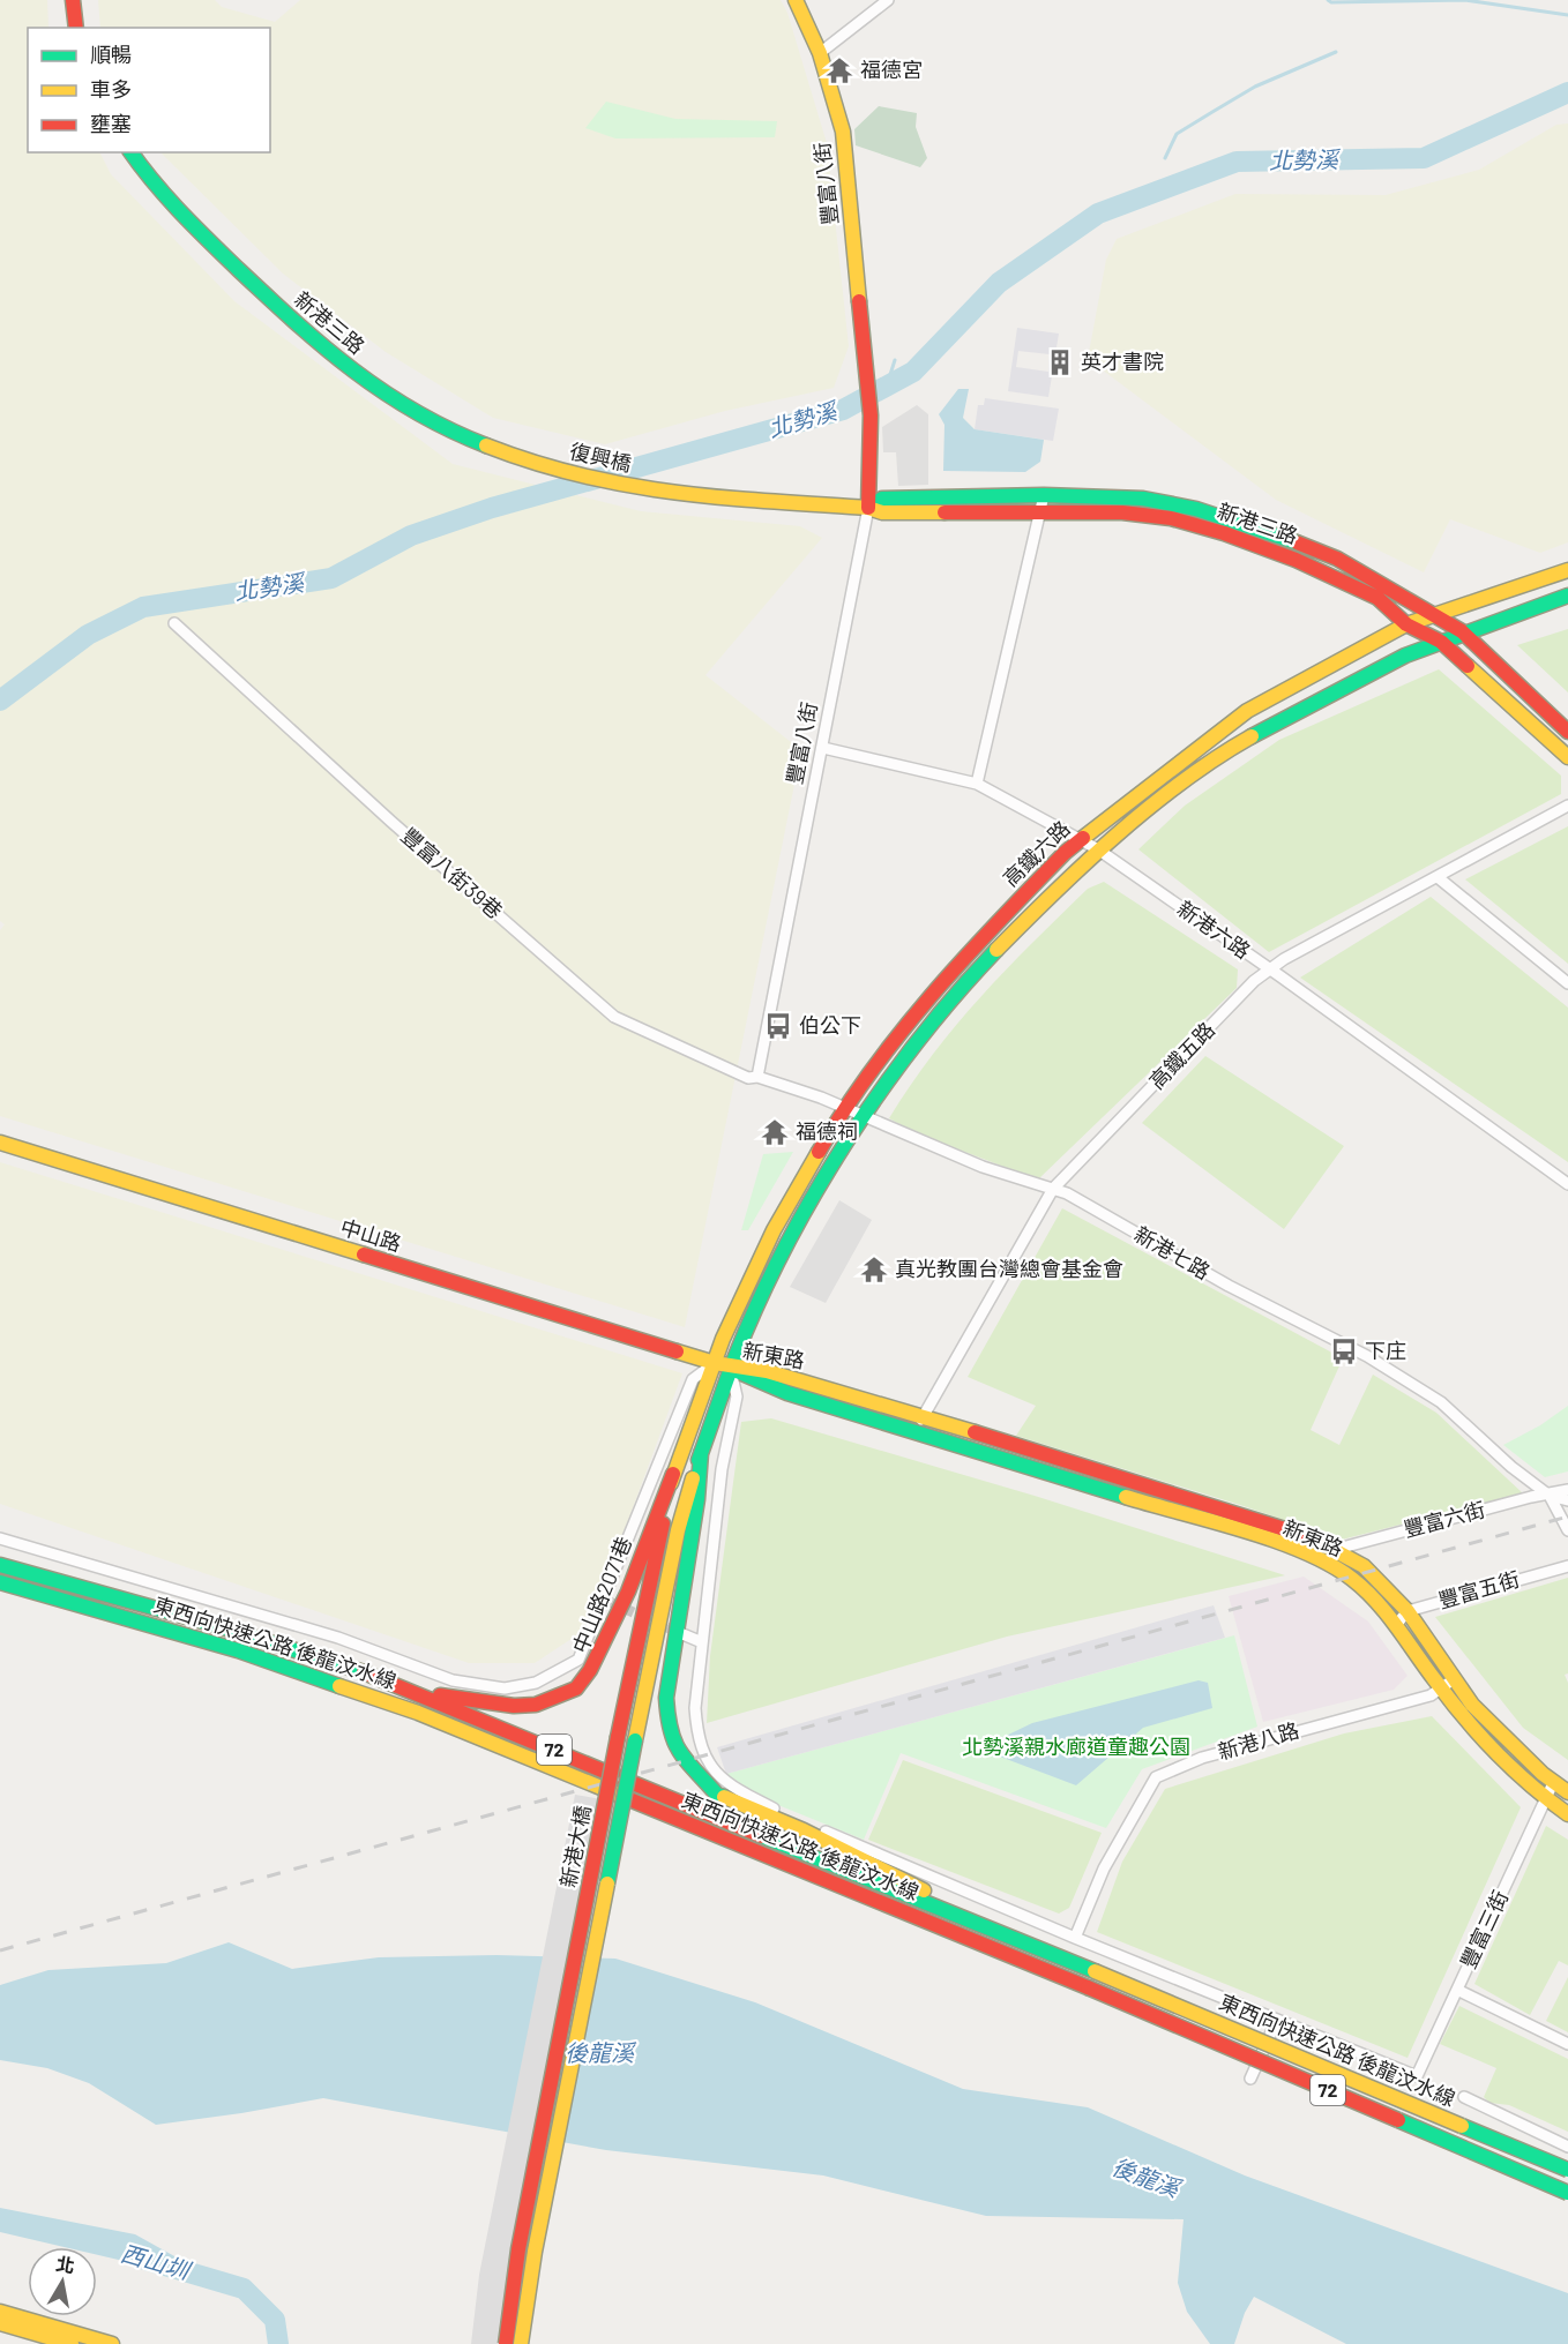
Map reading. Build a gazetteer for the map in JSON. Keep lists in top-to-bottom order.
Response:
{
  "streets": {
    "main road": [
      "豐富八街",
      "新港三路",
      "復興橋",
      "高鐵六路",
      "中山路",
      "新東路",
      "東西向快速公路 後龍汶水線",
      "72",
      "新港大橋"
    ],
    "street": [
      "豐富八街39巷",
      "新港六路",
      "高鐵五路",
      "新港七路",
      "豐富六街",
      "豐富五街",
      "中山路2071巷",
      "新港八路",
      "豐富三街"
    ]
  },
  "crossings": [
    ["豐富八街", "新港三路"],
    ["豐富八街", "豐富八街39巷"],
    ["豐富八街", "新港六路"],
    ["豐富八街", "新港七路"],
    ["新港三路", "復興橋"],
    ["新港三路", "高鐵六路"],
    ["高鐵六路", "新港六路"],
    ["高鐵六路", "中山路"],
    ["高鐵六路", "新港七路"],
    ["高鐵六路", "新東路"],
    ["高鐵六路", "中山路2071巷"],
    ["高鐵六路", "新港大橋"],
    ["豐富八街39巷", "新港七路"],
    ["新港六路", "高鐵五路"],
    ["高鐵五路", "新港七路"],
    ["高鐵五路", "新東路"],
    ["中山路", "新東路"],
    ["中山路", "中山路2071巷"],
    ["中山路", "新港大橋"],
    ["新港七路", "豐富六街"],
    ["新東路", "豐富六街"],
    ["新東路", "豐富五街"],
    ["新東路", "新港八路"],
    ["新東路", "新港大橋"],
    ["新東路", "豐富三街"],
    ["中山路2071巷", "新港大橋"]
  ],
  "water": ["北勢溪", "後龍溪", "西山圳"],
  "parks": ["北勢溪親水廊道童趣公園"],
  "places": {
    "temple": ["福德宮", "福德祠", "真光教團台灣總會基金會"],
    "building": ["英才書院"],
    "bus stop": ["伯公下", "下庄"]
  },
  "legend": ["順暢", "車多", "壅塞"],
  "north": "top"
}
